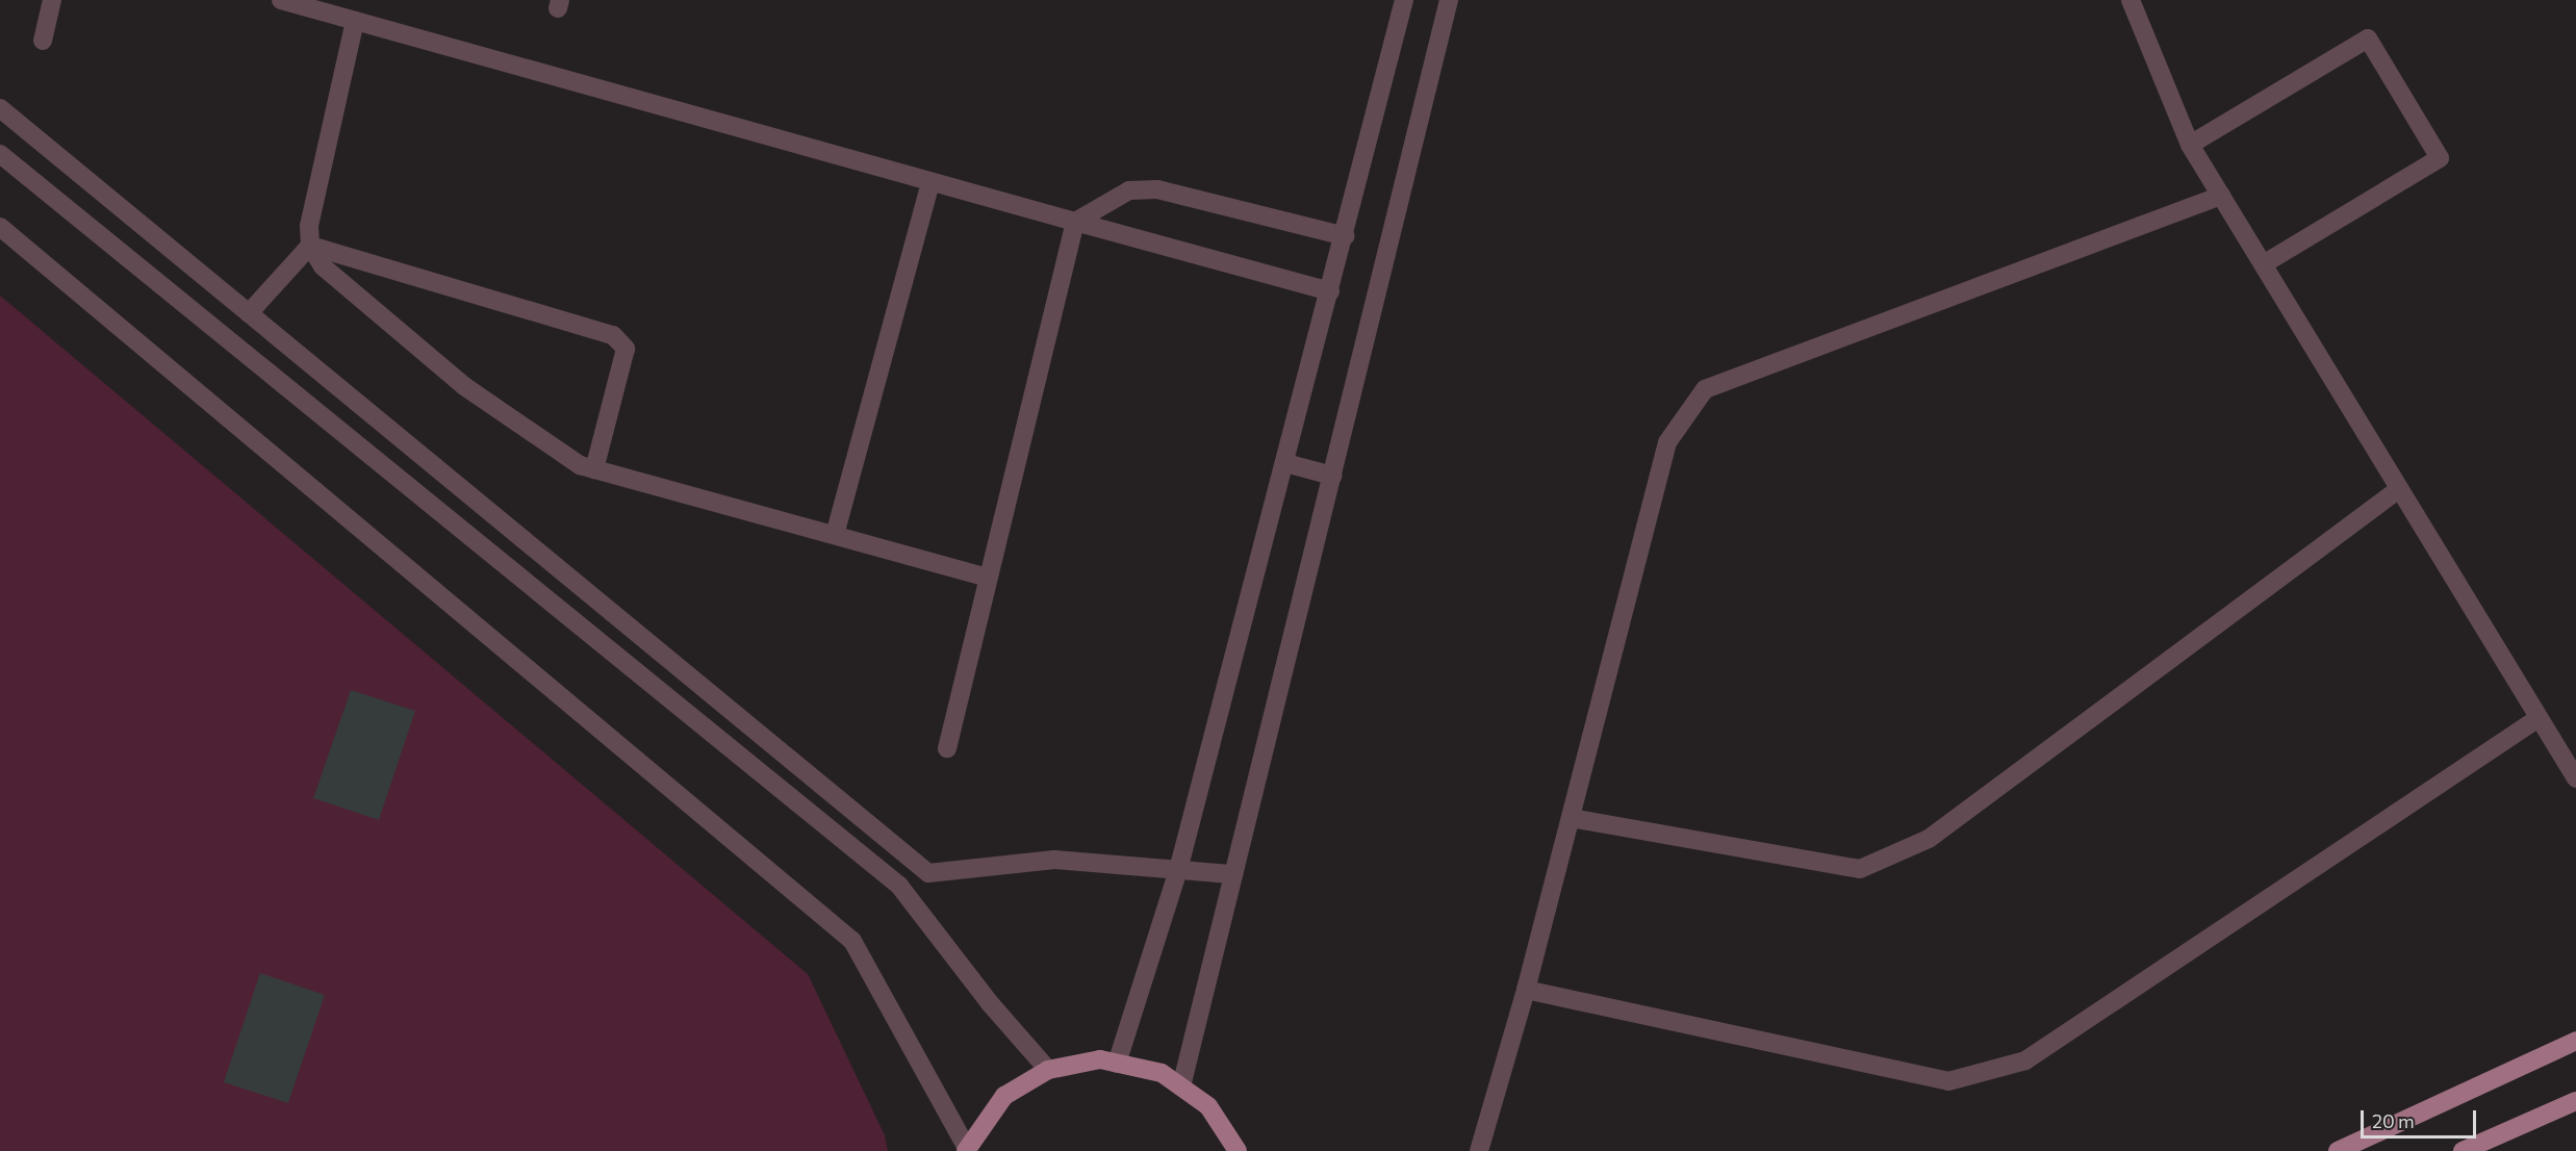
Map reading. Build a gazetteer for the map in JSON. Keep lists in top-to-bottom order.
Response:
{
  "scale_bar": "20 m"
}
